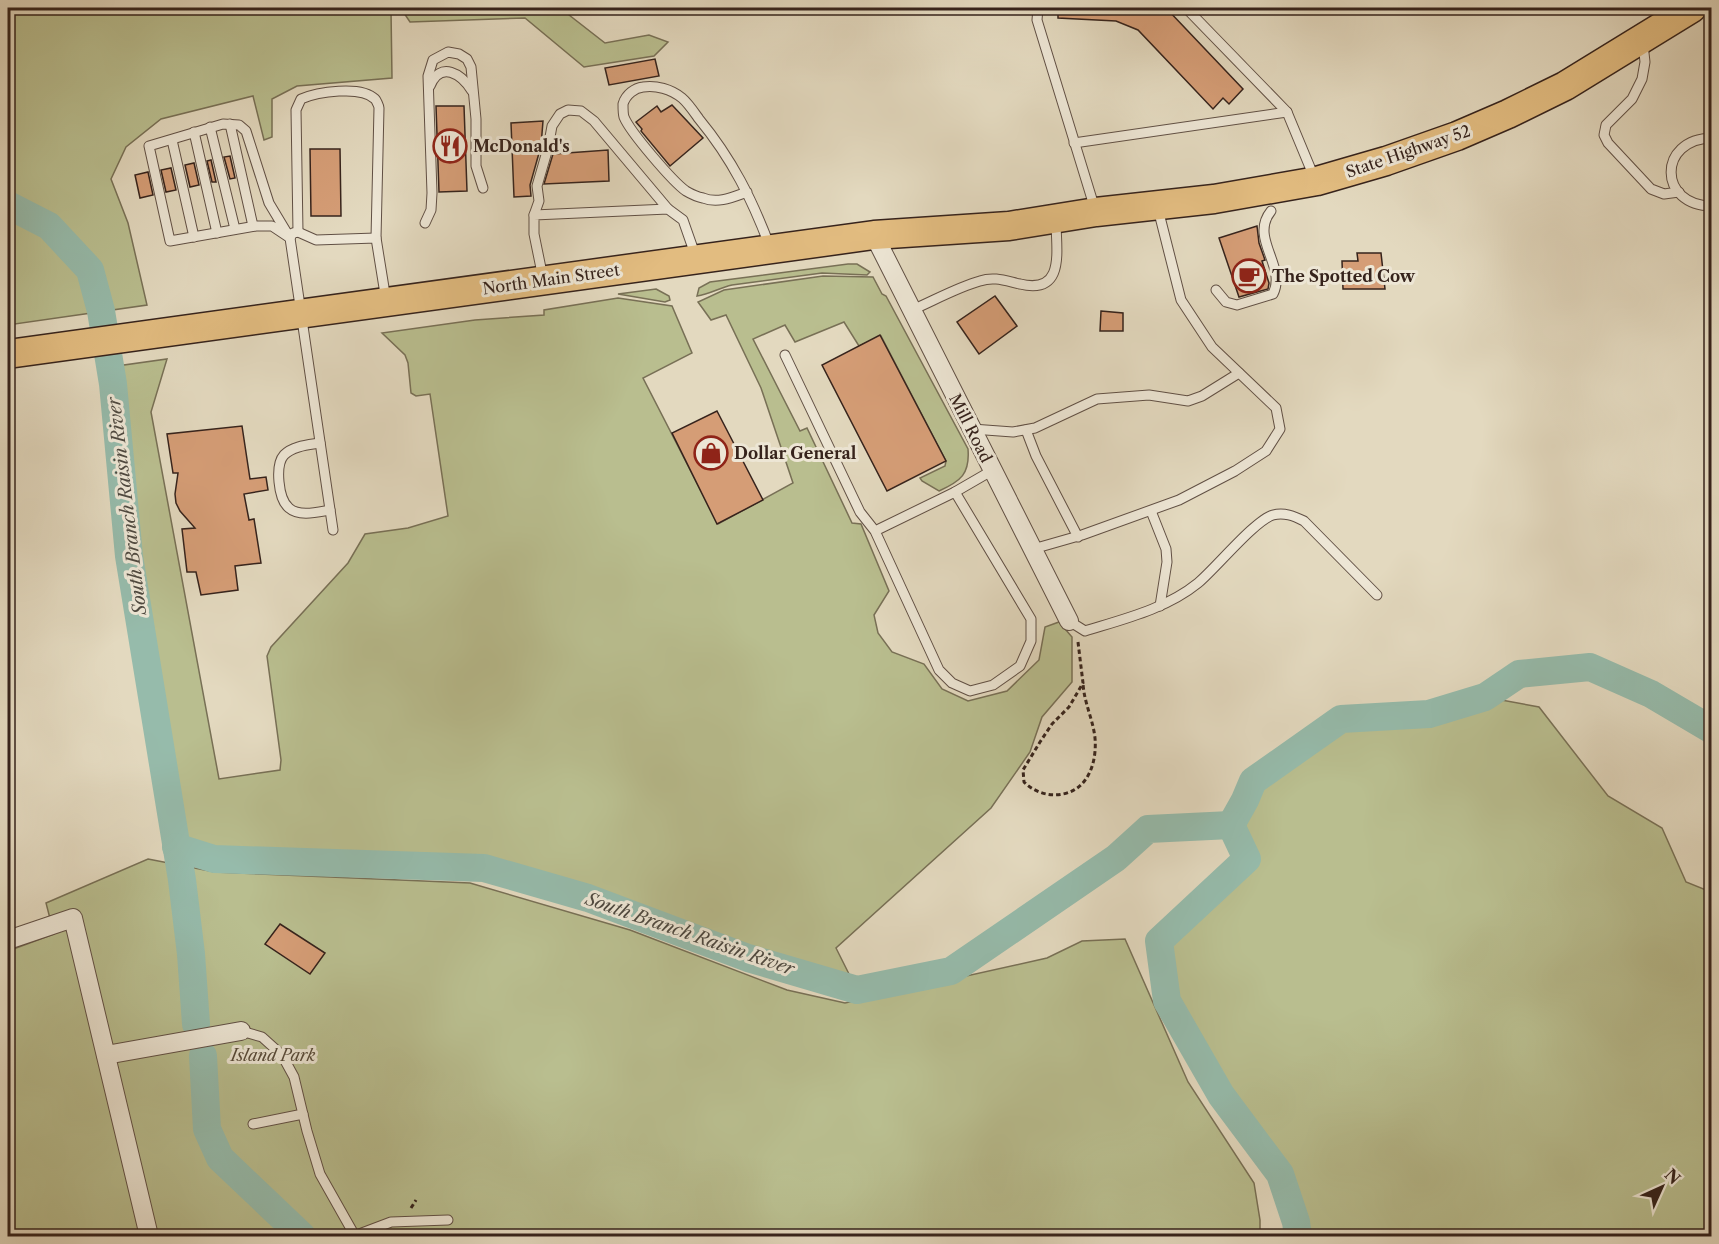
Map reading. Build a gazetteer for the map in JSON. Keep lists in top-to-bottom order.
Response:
{
  "streets": {
    "main road": ["State Highway 52", "North Main Street"],
    "street": ["Mill Road"]
  },
  "crossings": [
    ["State Highway 52", "North Main Street"],
    ["North Main Street", "Mill Road"]
  ],
  "water": ["South Branch Raisin River"],
  "parks": ["Island Park"],
  "places": {
    "restaurant": ["McDonald's"],
    "cafe": ["The Spotted Cow"],
    "shop": ["Dollar General"]
  },
  "north": "top right"
}
